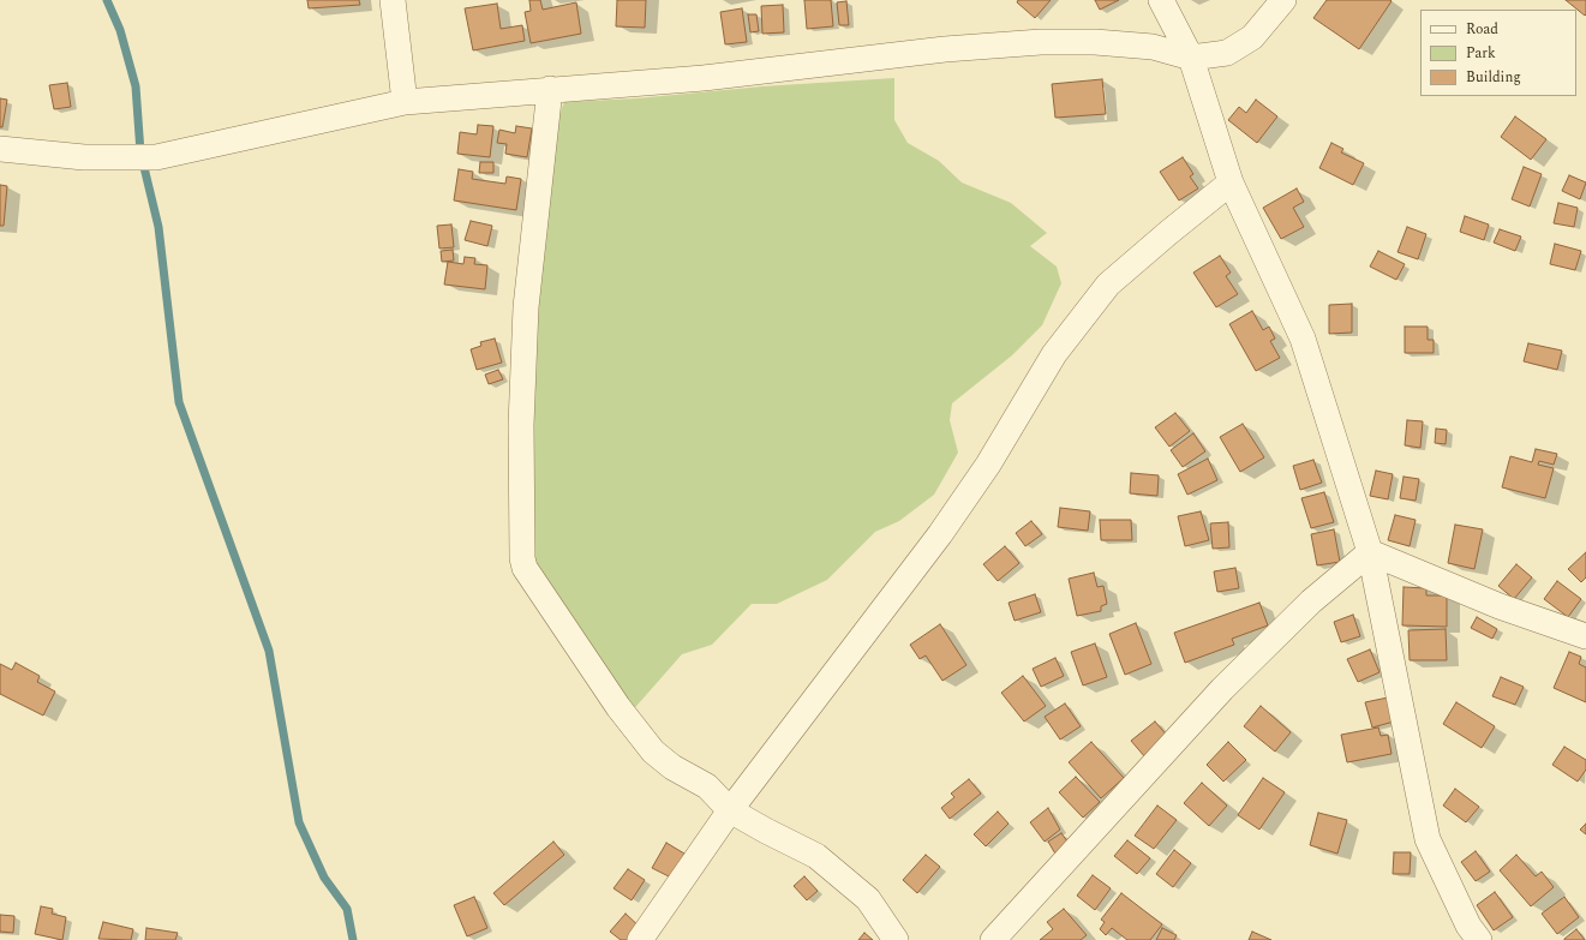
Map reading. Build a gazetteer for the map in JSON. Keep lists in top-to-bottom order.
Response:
{
  "legend": ["Road", "Park", "Building"]
}
